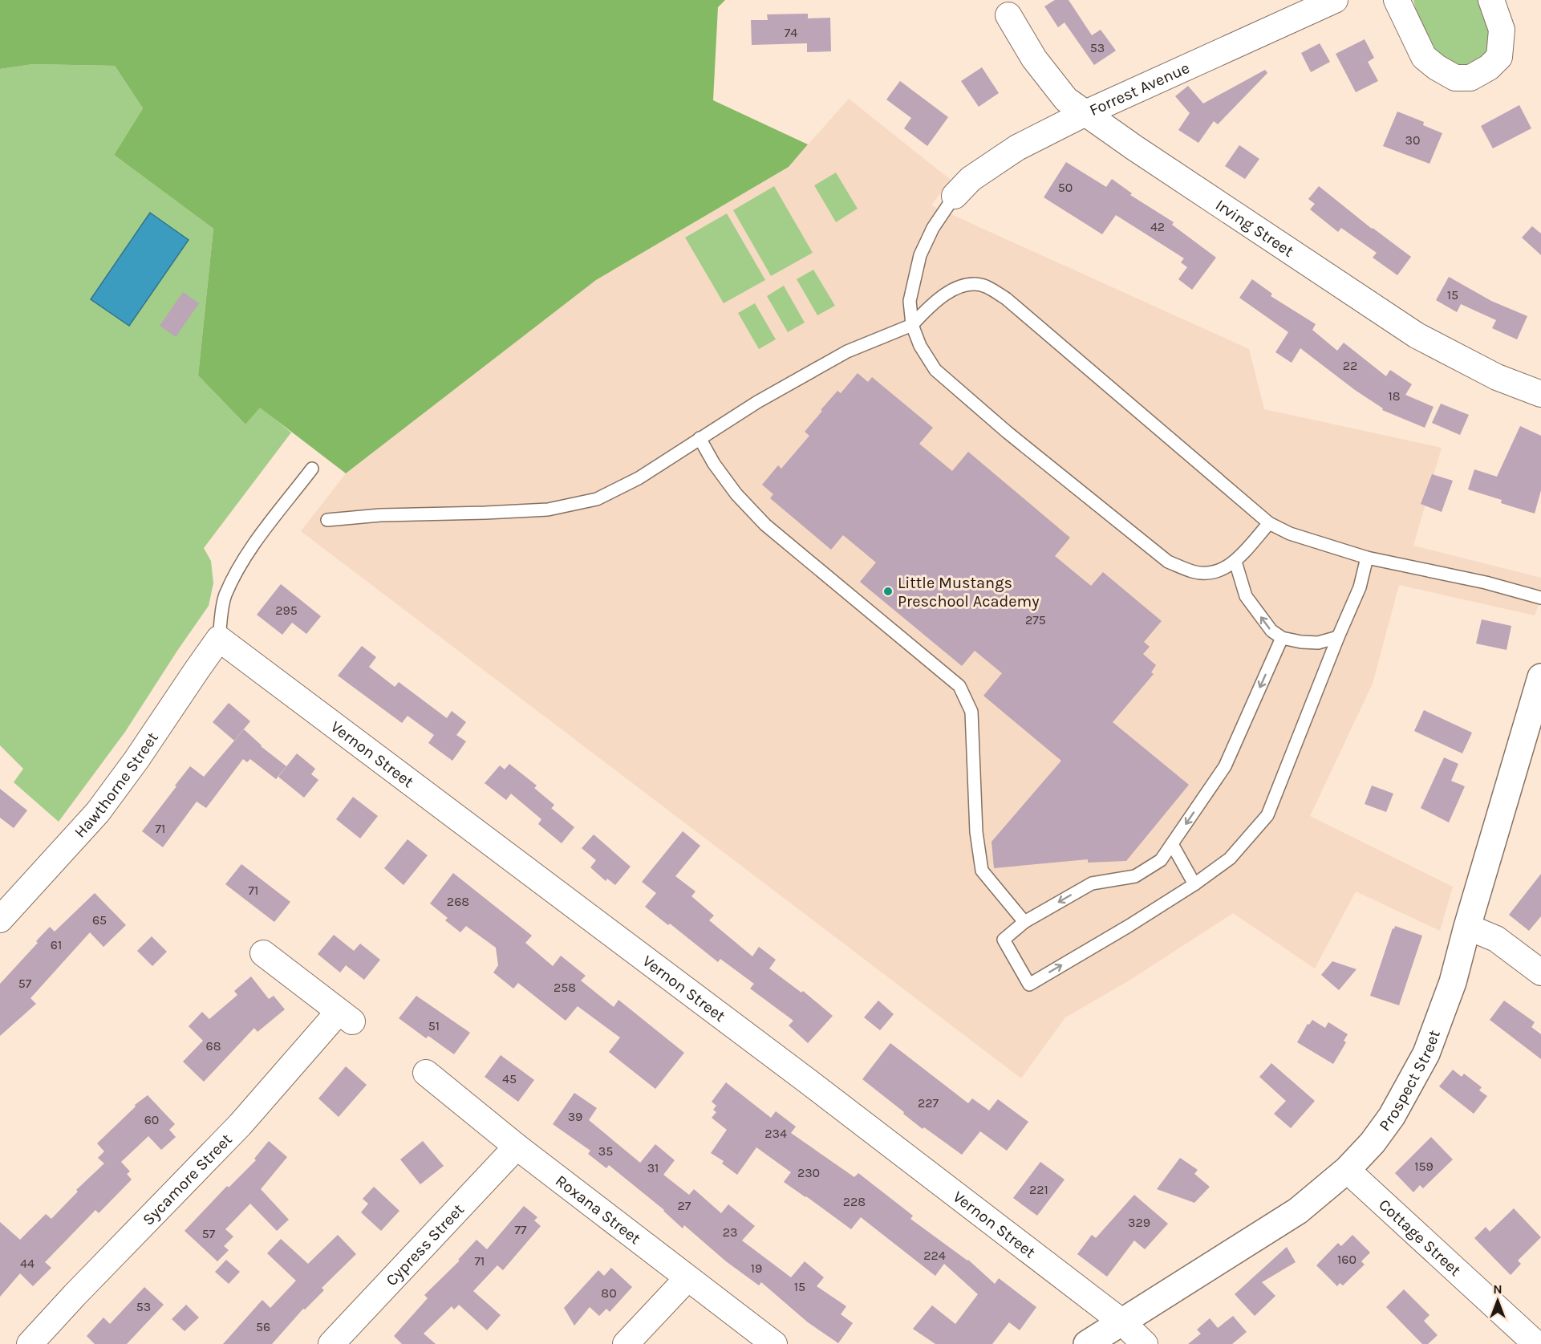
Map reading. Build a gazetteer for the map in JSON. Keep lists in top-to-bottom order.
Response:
{
  "streets": {
    "street": [
      "Forrest Avenue",
      "Irving Street",
      "Vernon Street",
      "Hawthorne Street",
      "Prospect Street",
      "Sycamore Street",
      "Roxana Street",
      "Cottage Street",
      "Cypress Street"
    ]
  },
  "crossings": [
    ["Forrest Avenue", "Irving Street"],
    ["Vernon Street", "Hawthorne Street"],
    ["Vernon Street", "Prospect Street"],
    ["Prospect Street", "Cottage Street"],
    ["Roxana Street", "Cypress Street"]
  ],
  "places": ["Little Mustangs Preschool Academy"],
  "house_numbers": [
    "74",
    "53",
    "30",
    "50",
    "42",
    "15",
    "22",
    "18",
    "295",
    "275",
    "71",
    "71",
    "268",
    "65",
    "61",
    "57",
    "258",
    "51",
    "68",
    "45",
    "227",
    "39",
    "60",
    "234",
    "35",
    "159",
    "31",
    "230",
    "221",
    "228",
    "27",
    "329",
    "77",
    "23",
    "57",
    "224",
    "160",
    "71",
    "44",
    "19",
    "15",
    "80",
    "53",
    "56"
  ],
  "north": "top"
}
